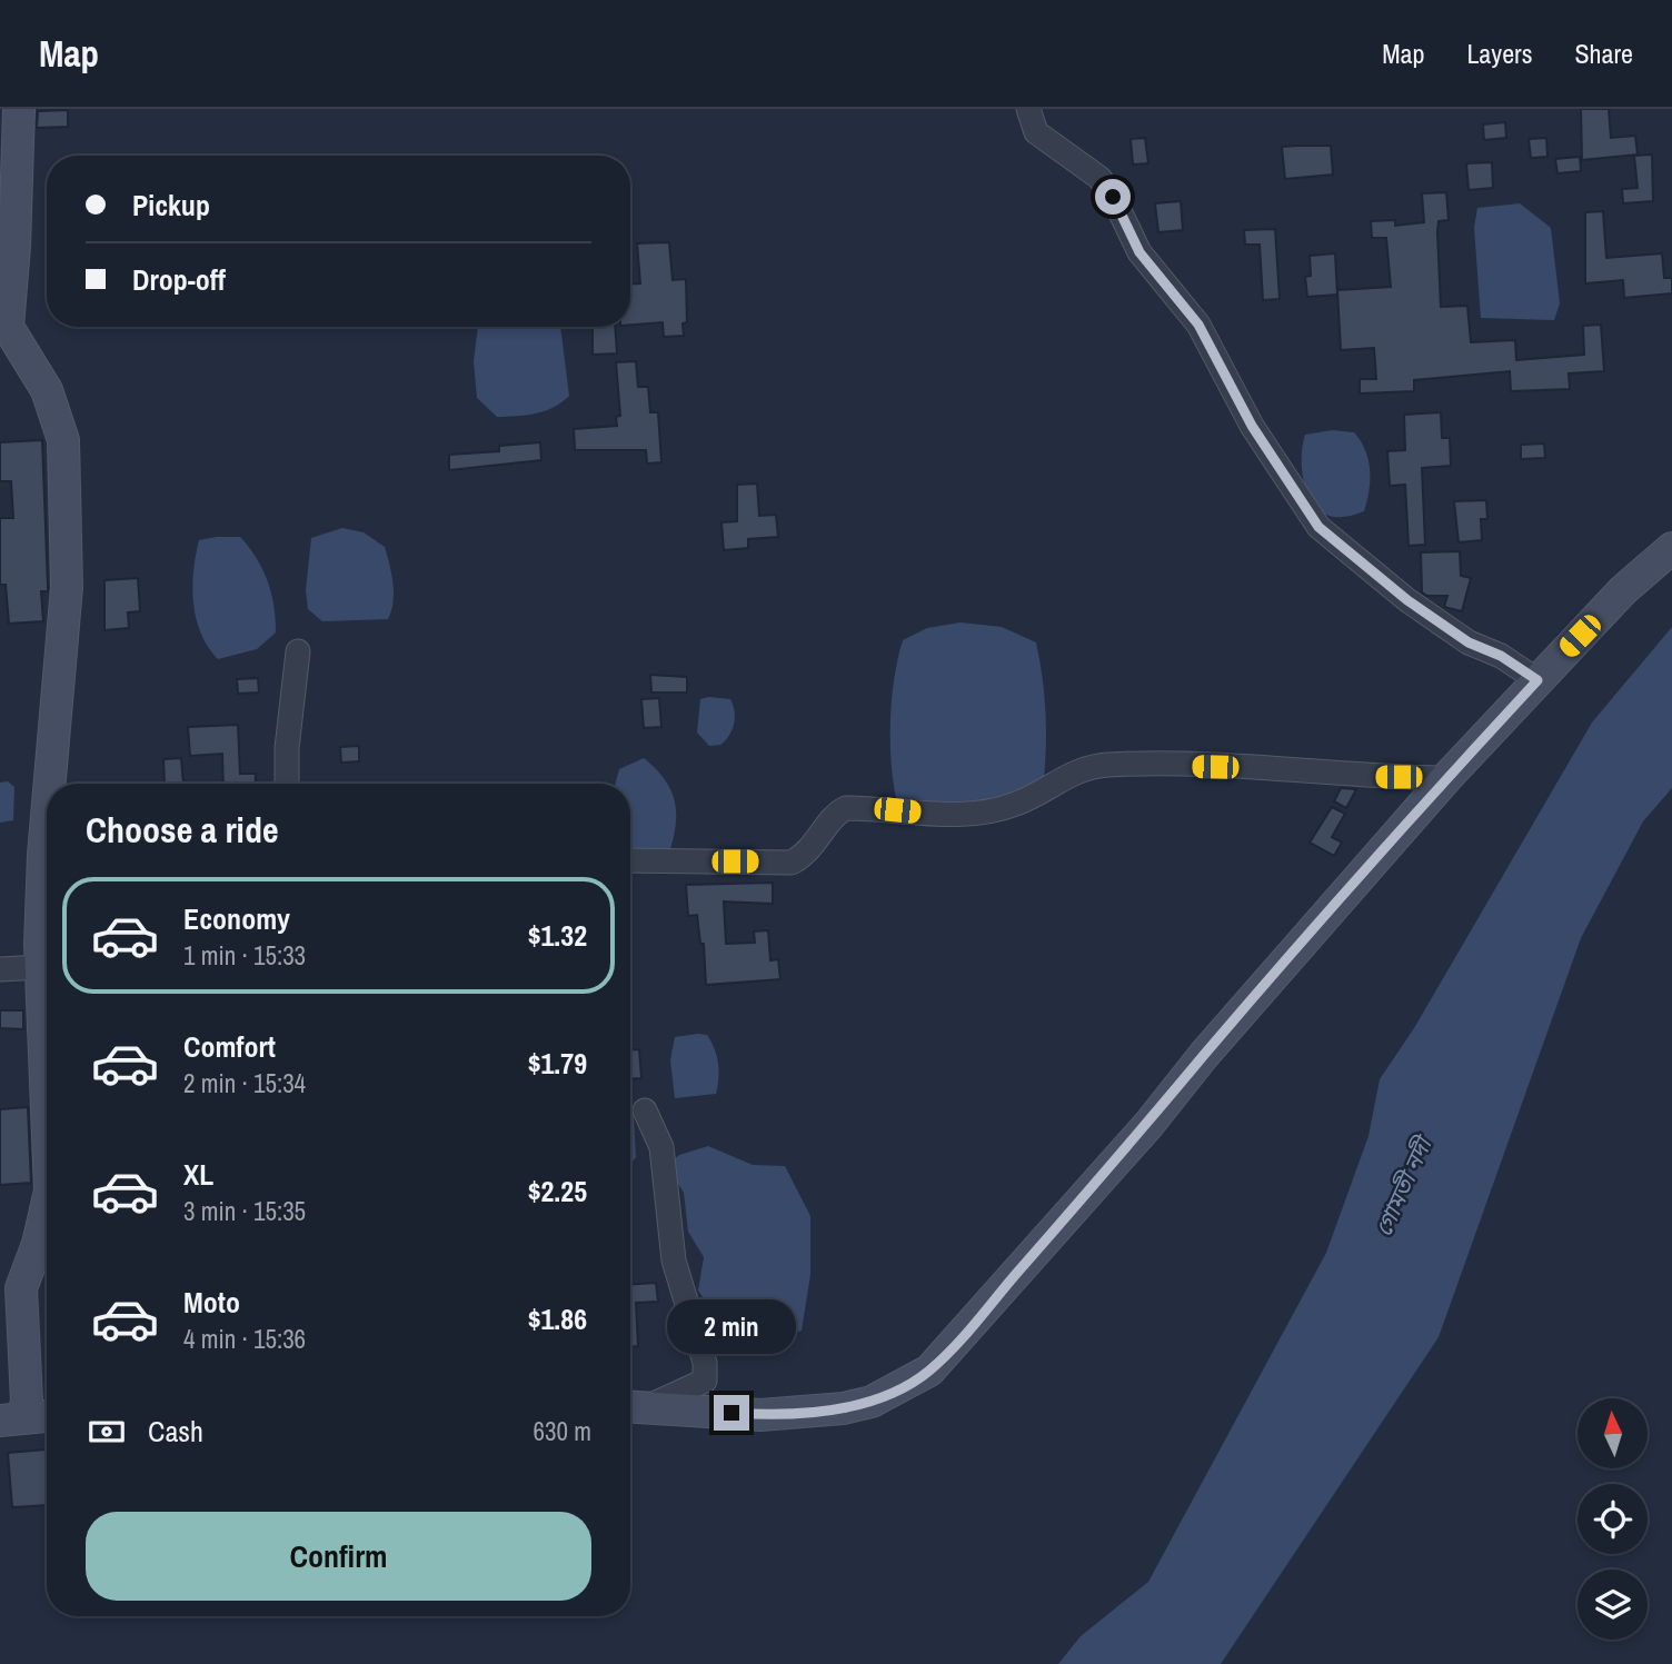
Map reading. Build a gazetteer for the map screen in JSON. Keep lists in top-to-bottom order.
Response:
{
  "water": ["গোমতী নদী"],
  "north": "top",
  "page": {
    "header": "Map",
    "nav": ["Map", "Layers", "Share"],
    "banner": ["Pickup", "Drop-off"],
    "heading": "Choose a ride",
    "list": [
      {
        "name": "Economy",
        "note": "1 min · 15:33",
        "value": "$1.32"
      },
      {
        "name": "Comfort",
        "note": "2 min · 15:34",
        "value": "$1.79"
      },
      {
        "name": "XL",
        "note": "3 min · 15:35",
        "value": "$2.25"
      },
      {
        "name": "Moto",
        "note": "4 min · 15:36",
        "value": "$1.86"
      }
    ],
    "bubble": "2 min",
    "pay": ["Cash", "630 m"],
    "buttons": "Confirm"
  }
}
